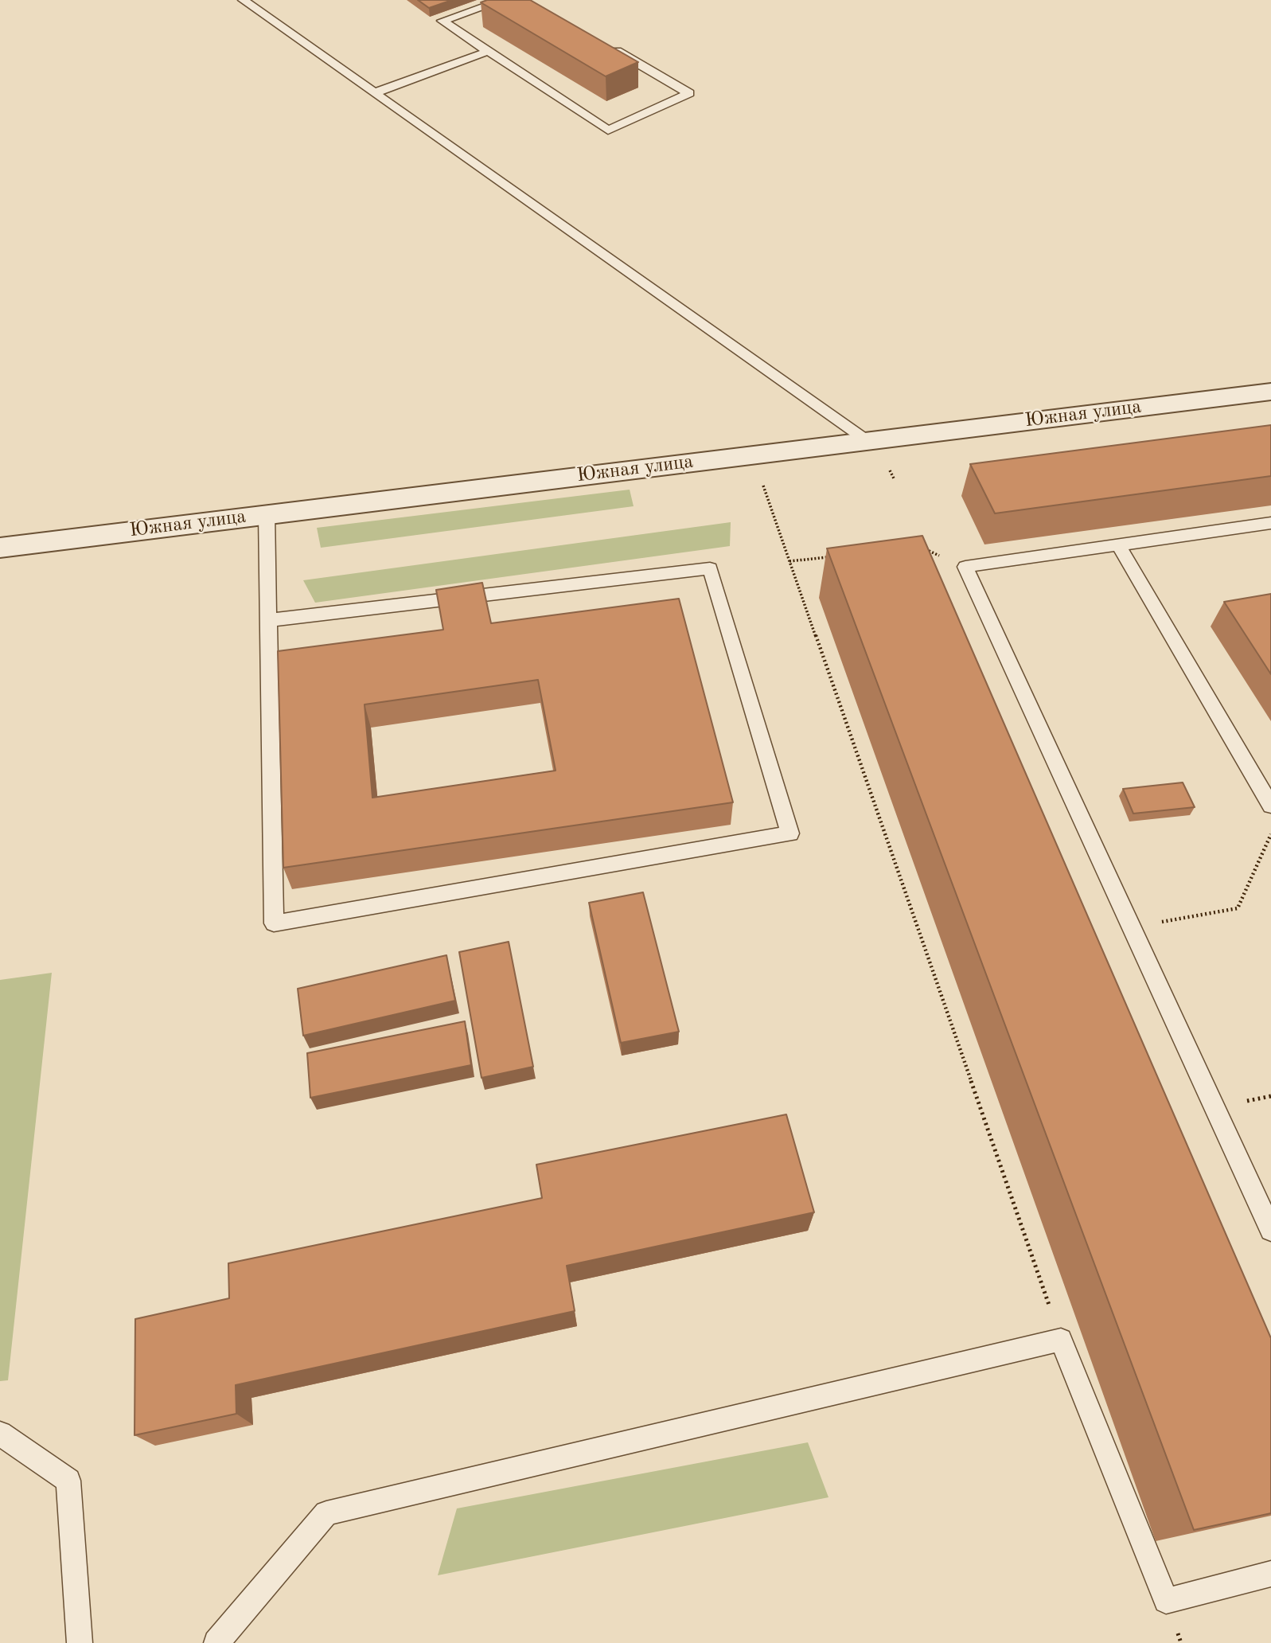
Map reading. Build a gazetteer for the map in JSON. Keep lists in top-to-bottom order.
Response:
{
  "streets": {
    "street": ["Южная улица"]
  }
}
